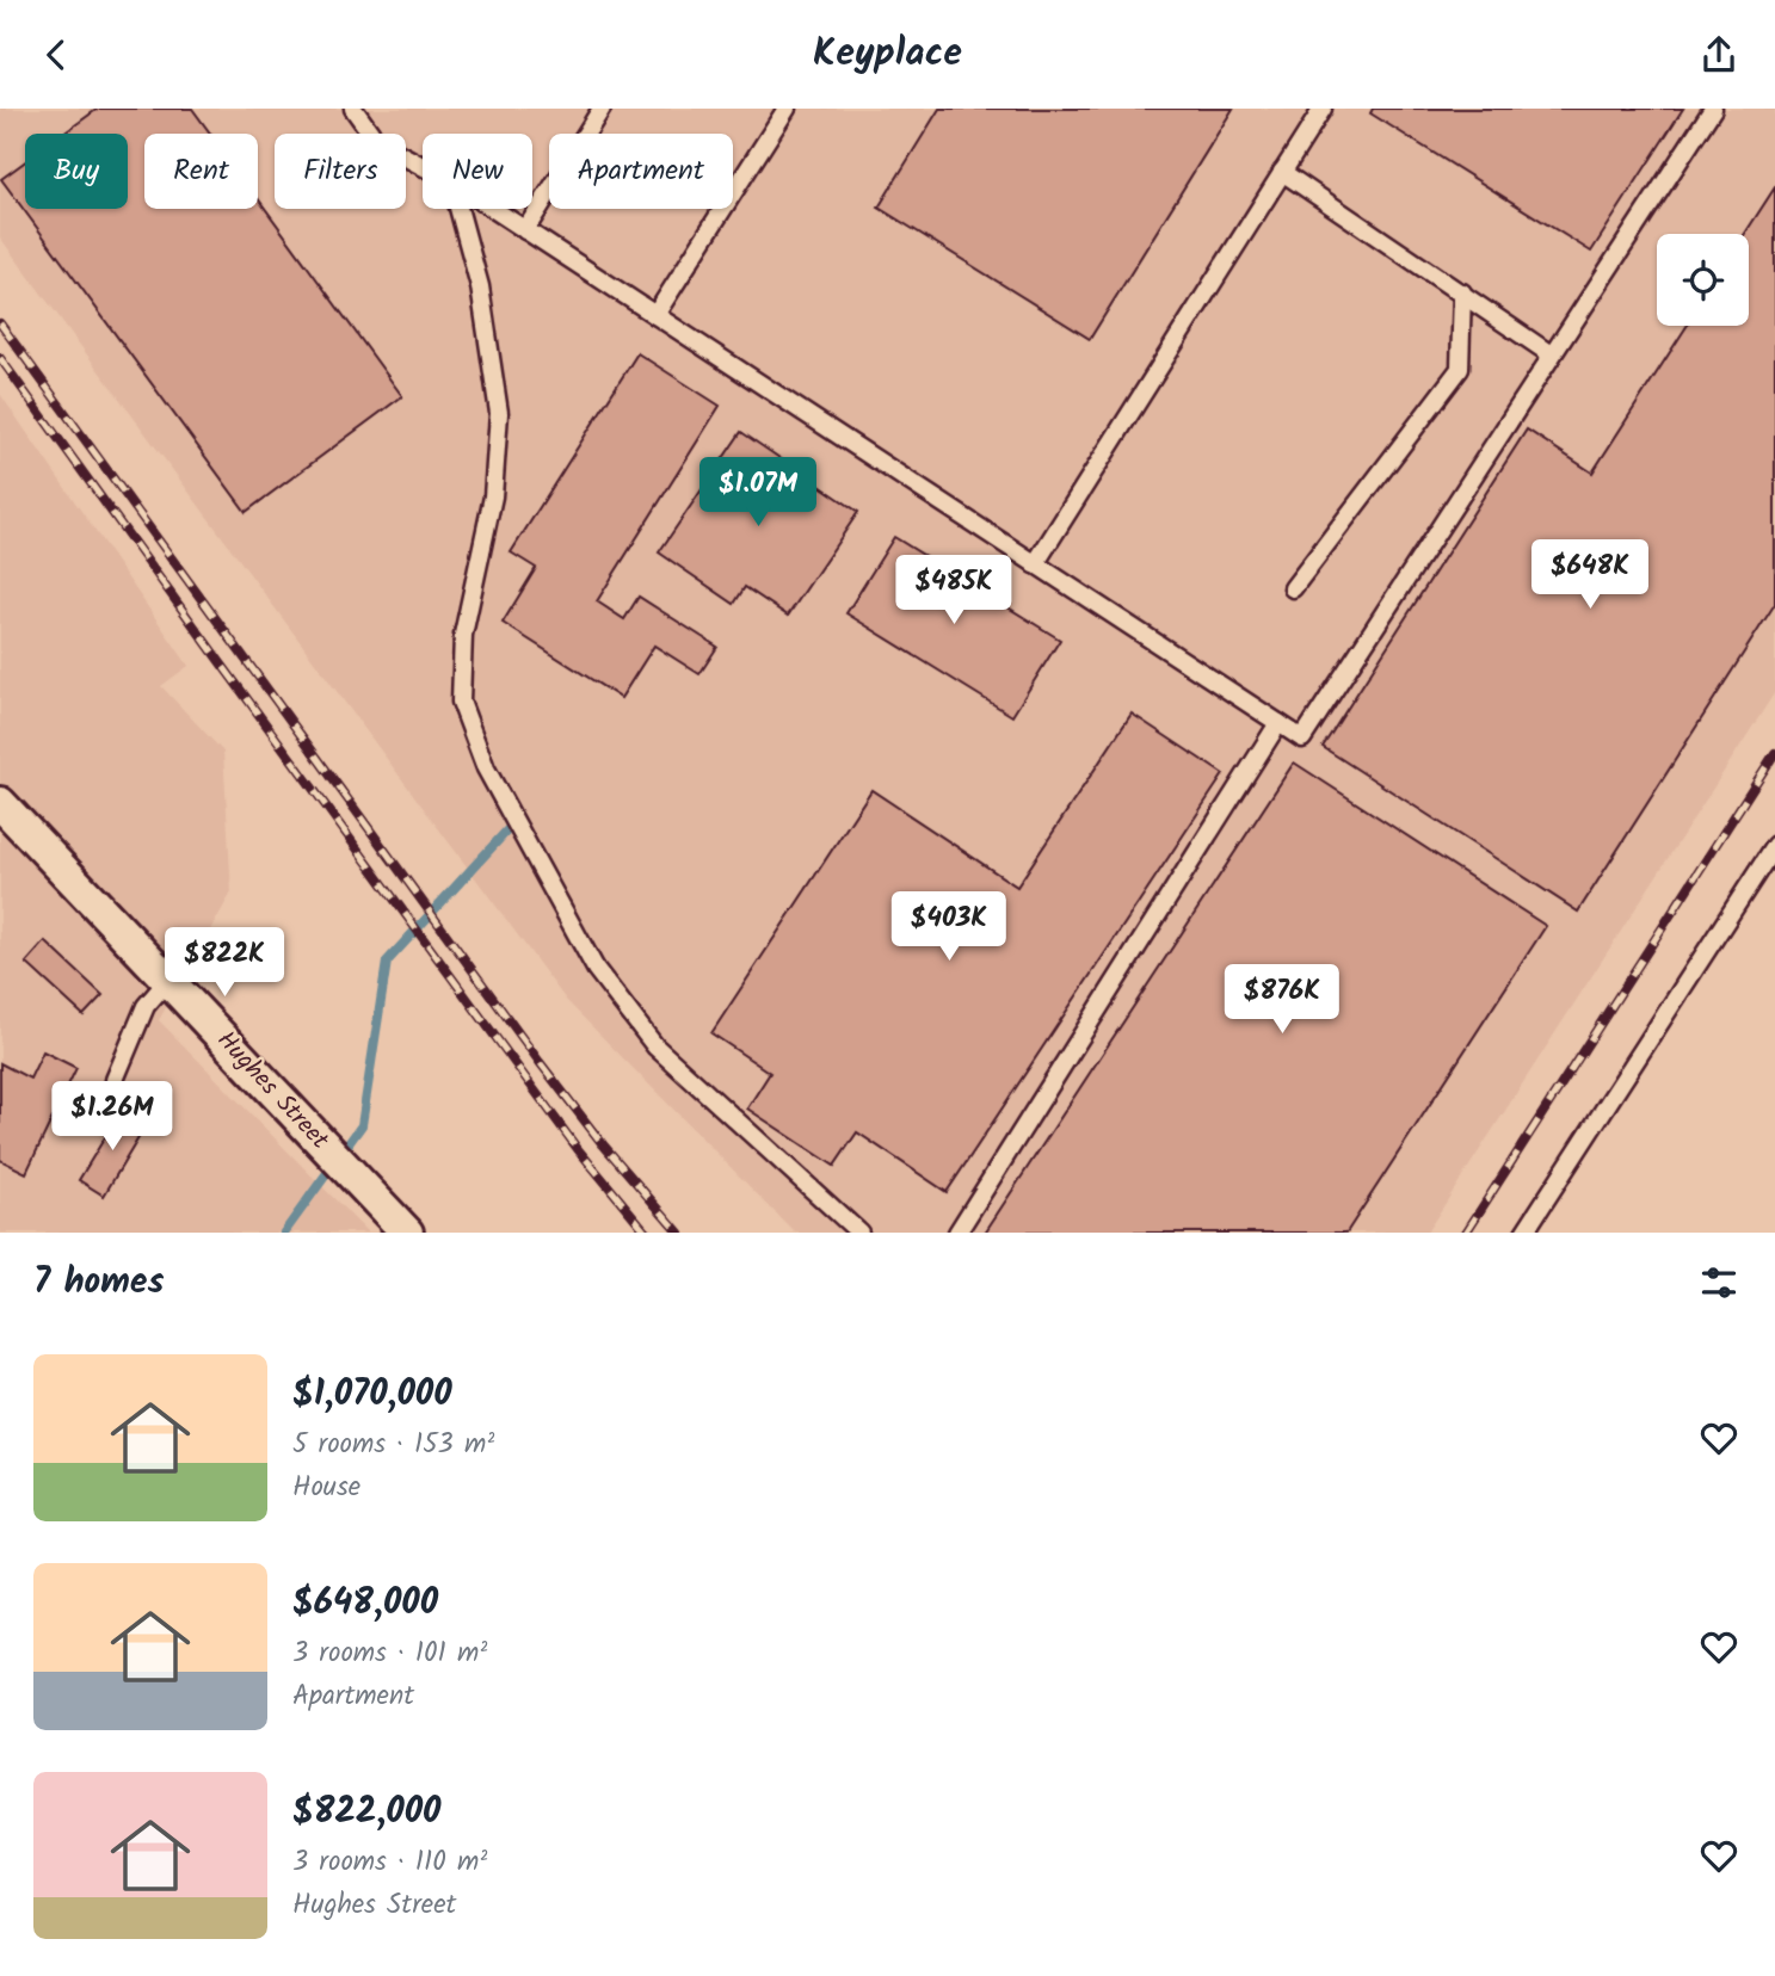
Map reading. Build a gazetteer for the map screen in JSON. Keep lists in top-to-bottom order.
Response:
{
  "streets": {
    "street": ["Hughes Street"]
  },
  "page": {
    "header": "Keyplace",
    "chip": [
      "Buy",
      "Rent",
      "Filters",
      "New",
      "Apartment"
    ],
    "price": [
      "$1.07M",
      "$648K",
      "$485K",
      "$403K",
      "$822K",
      "$876K",
      "$1.26M"
    ],
    "heading": "7 homes",
    "list": [
      {
        "name": "$1,070,000",
        "note": "5 rooms · 153 m² · House"
      },
      {
        "name": "$648,000",
        "note": "3 rooms · 101 m² · Apartment"
      },
      {
        "name": "$822,000",
        "note": "3 rooms · 110 m² · Hughes Street"
      }
    ]
  }
}
